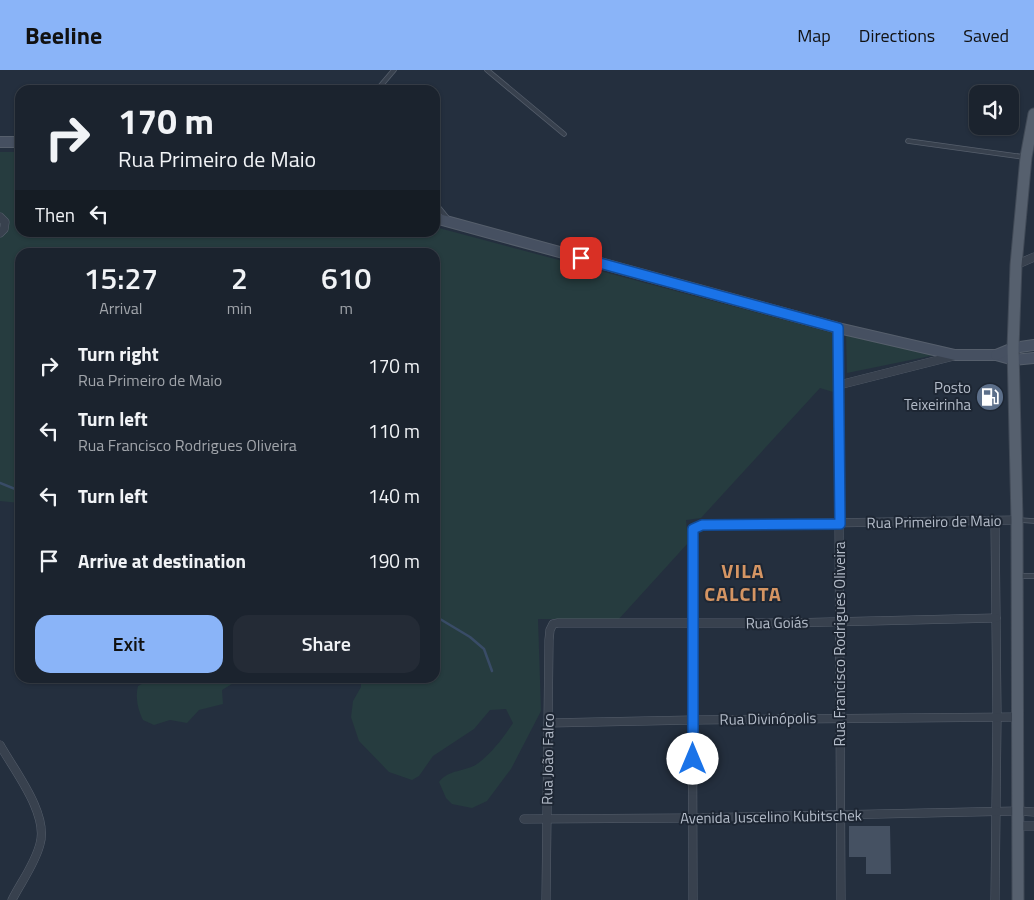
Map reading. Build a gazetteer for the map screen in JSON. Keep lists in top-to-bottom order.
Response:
{
  "streets": {
    "street": [
      "Rua Primeiro de Maio",
      "Rua Goiás",
      "Rua Francisco Rodrigues Oliveira",
      "Rua Divinópolis",
      "Rua João Falco",
      "Avenida Juscelino Kubitschek"
    ]
  },
  "crossings": [
    ["Rua Primeiro de Maio", "Rua Goiás"],
    ["Rua Primeiro de Maio", "Rua Francisco Rodrigues Oliveira"],
    ["Rua Goiás", "Rua Francisco Rodrigues Oliveira"],
    ["Rua Goiás", "Rua João Falco"],
    ["Rua Francisco Rodrigues Oliveira", "Rua Divinópolis"],
    ["Rua Francisco Rodrigues Oliveira", "Avenida Juscelino Kubitschek"],
    ["Rua Divinópolis", "Rua João Falco"],
    ["Rua João Falco", "Avenida Juscelino Kubitschek"]
  ],
  "districts": ["VILA CALCITA"],
  "places": {
    "fuel station": ["Posto Teixeirinha"]
  },
  "page": {
    "header": "Beeline",
    "nav": ["Map", "Directions", "Saved"],
    "turn": ["170 m", "Rua Primeiro de Maio"],
    "then": "Then",
    "eta": [
      "15:27",
      "Arrival",
      "2",
      "min",
      "610",
      "m"
    ],
    "list": [
      {
        "name": "Turn right",
        "note": "Rua Primeiro de Maio",
        "value": "170 m"
      },
      {
        "name": "Turn left",
        "note": "Rua Francisco Rodrigues Oliveira",
        "value": "110 m"
      },
      {
        "name": "Turn left",
        "value": "140 m"
      },
      {
        "name": "Arrive at destination",
        "value": "190 m"
      }
    ],
    "buttons": ["Exit", "Share"]
  }
}
